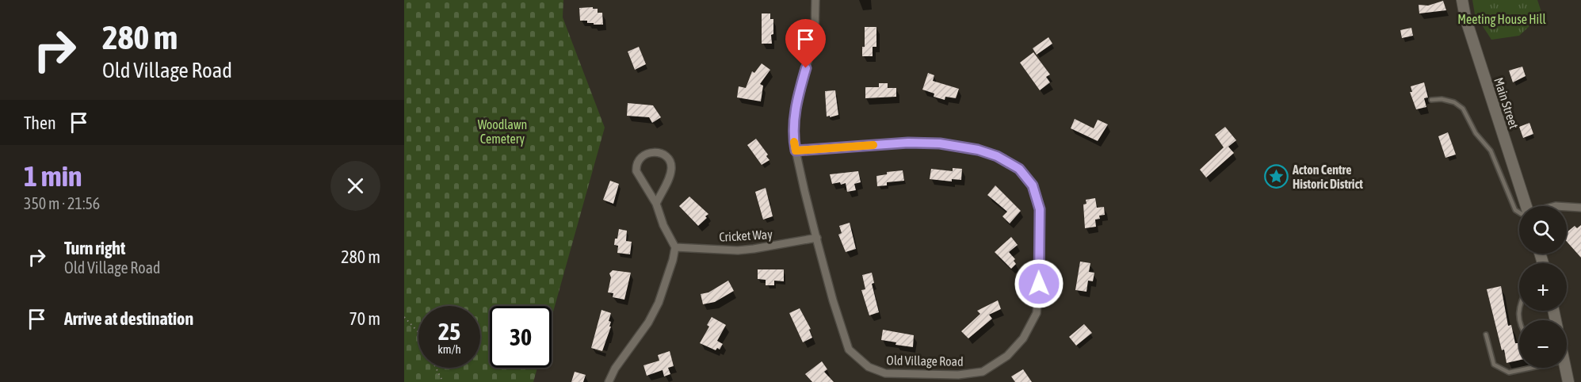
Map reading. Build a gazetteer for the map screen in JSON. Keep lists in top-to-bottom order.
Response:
{
  "streets": {
    "main road": ["Main Street"],
    "street": ["Cricket Way", "Old Village Road"]
  },
  "crossings": [
    ["Cricket Way", "Old Village Road"]
  ],
  "parks": ["Meeting House Hill", "Woodlawn Cemetery"],
  "places": {
    "place": ["Acton Centre Historic District"]
  },
  "page": {
    "turn": ["280 m", "Old Village Road"],
    "then": "Then",
    "heading": ["1 min", "350 m · 21:56"],
    "map_buttons": ["+", "−"],
    "list": [
      {
        "name": "Turn right",
        "note": "Old Village Road",
        "value": "280 m"
      },
      {
        "name": "Arrive at destination",
        "value": "70 m"
      }
    ],
    "speed": "25 km/h",
    "limit": "30"
  }
}
